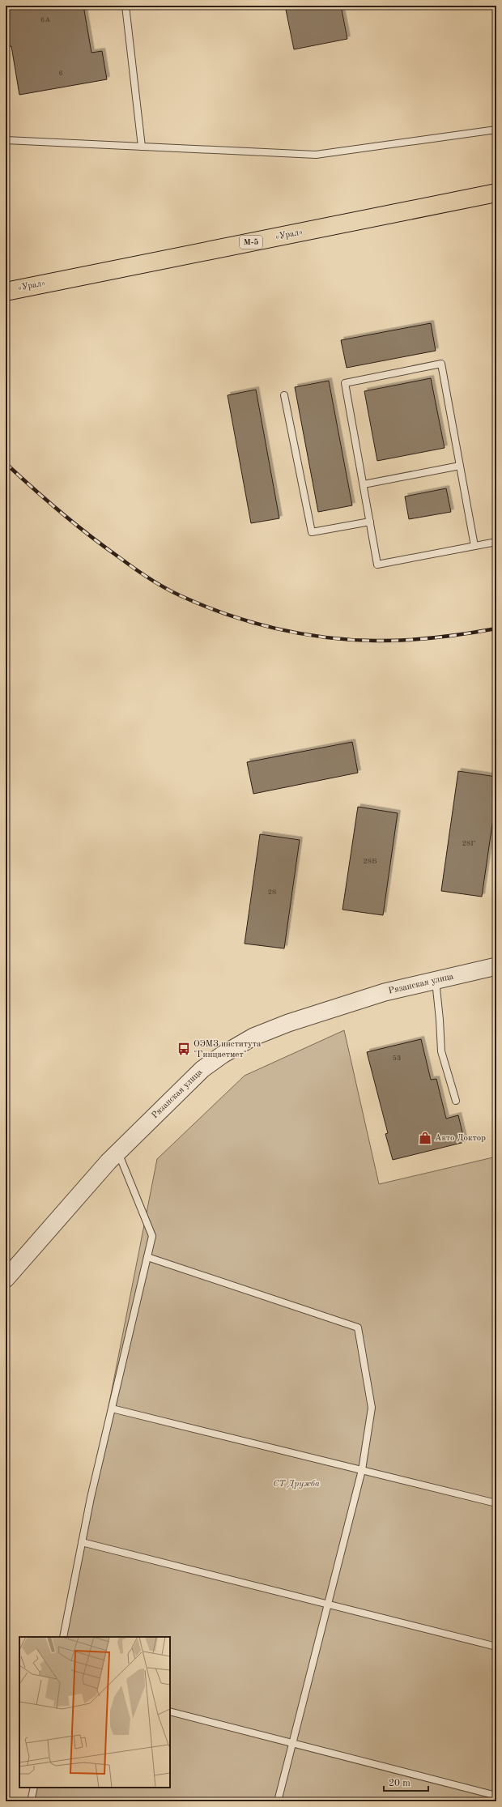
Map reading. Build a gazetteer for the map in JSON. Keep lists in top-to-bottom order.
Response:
{
  "streets": {
    "highway": ["«Урал»", "М-5"],
    "street": ["Рязанская улица"]
  },
  "parks": ["СТ Дружба"],
  "places": {
    "bus stop": ["ОЭМЗ института \"Гинцветмет\""],
    "shop": ["Авто Доктор"]
  },
  "house_numbers": [
    "6А",
    "6",
    "28Г",
    "28Б",
    "28",
    "53"
  ],
  "scale_bar": "20 m"
}
